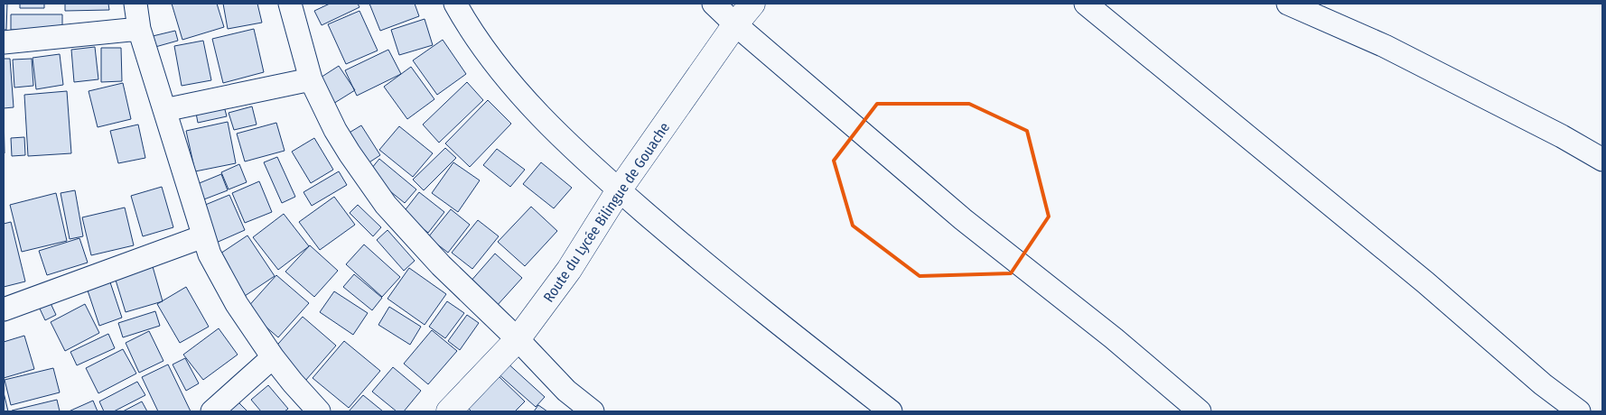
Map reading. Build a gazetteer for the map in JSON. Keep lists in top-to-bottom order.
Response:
{
  "streets": {
    "street": ["Route du Lycée Bilingue de Gouache"]
  }
}
